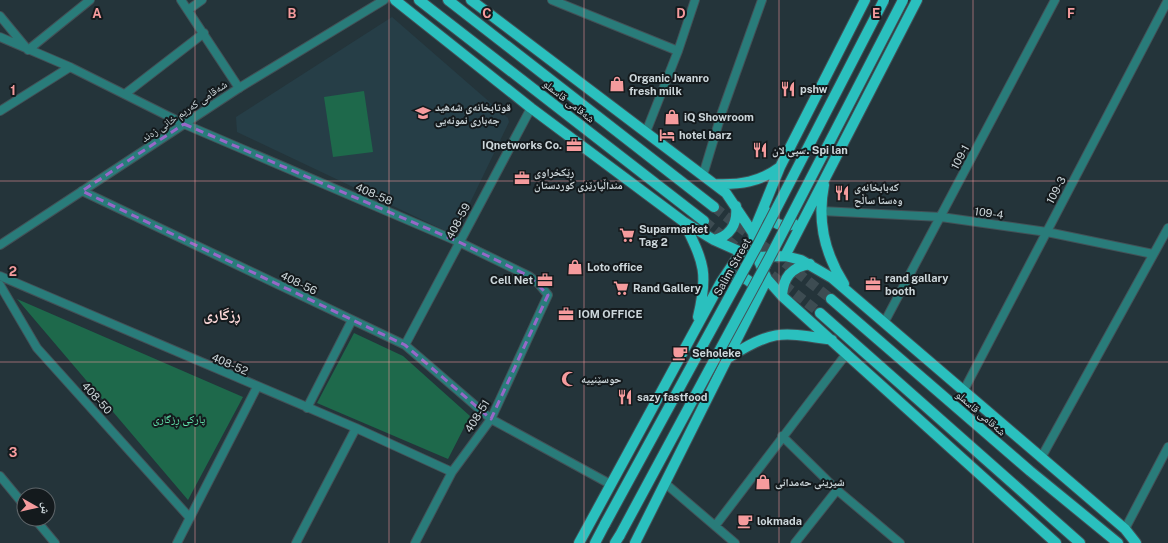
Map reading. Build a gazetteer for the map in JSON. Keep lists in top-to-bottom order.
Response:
{
  "streets": {
    "main road": ["شەقامی قاسملو", "Salim Street"],
    "street": [
      "شەقامی کەریم خانی زەند",
      "109-1",
      "109-3",
      "408-58",
      "109-4",
      "408-59",
      "408-56",
      "408-52",
      "408-50",
      "408-51"
    ]
  },
  "crossings": [
    ["شەقامی کەریم خانی زەند", "408-58"],
    ["شەقامی کەریم خانی زەند", "408-56"],
    ["109-1", "109-4"],
    ["109-3", "109-4"],
    ["408-58", "408-59"],
    ["408-58", "408-51"],
    ["408-59", "408-56"],
    ["408-56", "408-51"],
    ["408-52", "408-51"]
  ],
  "districts": ["ڕزگاری"],
  "parks": ["پارکی ڕزگاری"],
  "places": {
    "shop": [
      "Organic Jwanro fresh milk",
      "iQ Showroom",
      "Loto office",
      "شیرینی حەمدانی"
    ],
    "restaurant": [
      "pshw",
      "سپی لان. Spi lan",
      "کەبابخانەی وەستا ساڵح",
      "sazy fastfood"
    ],
    "school or university": ["قوتابخانەی شەهید جەباری نمونەیی"],
    "hotel": ["hotel barz"],
    "office": [
      "IQnetworks Co.",
      "ڕێکخراوی منداڵپارێزی کوردستان",
      "Cell Net",
      "rand gallary booth",
      "IOM OFFICE"
    ],
    "supermarket": ["Suparmarket Tag 2", "Rand Gallery"],
    "cafe": ["Seholeke", "lokmada"],
    "mosque": ["حوسێنییە"]
  },
  "north": "right",
  "grid": {
    "columns": [
      "A",
      "B",
      "C",
      "D",
      "E",
      "F"
    ],
    "rows": ["1", "2", "3"]
  }
}
